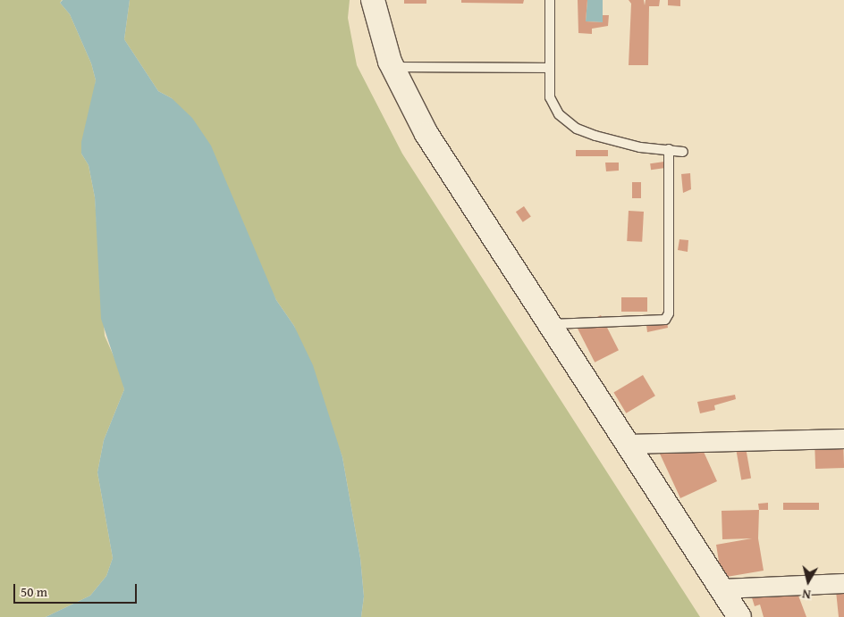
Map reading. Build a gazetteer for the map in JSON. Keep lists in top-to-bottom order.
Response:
{
  "scale_bar": "50 m",
  "north": "bottom"
}
